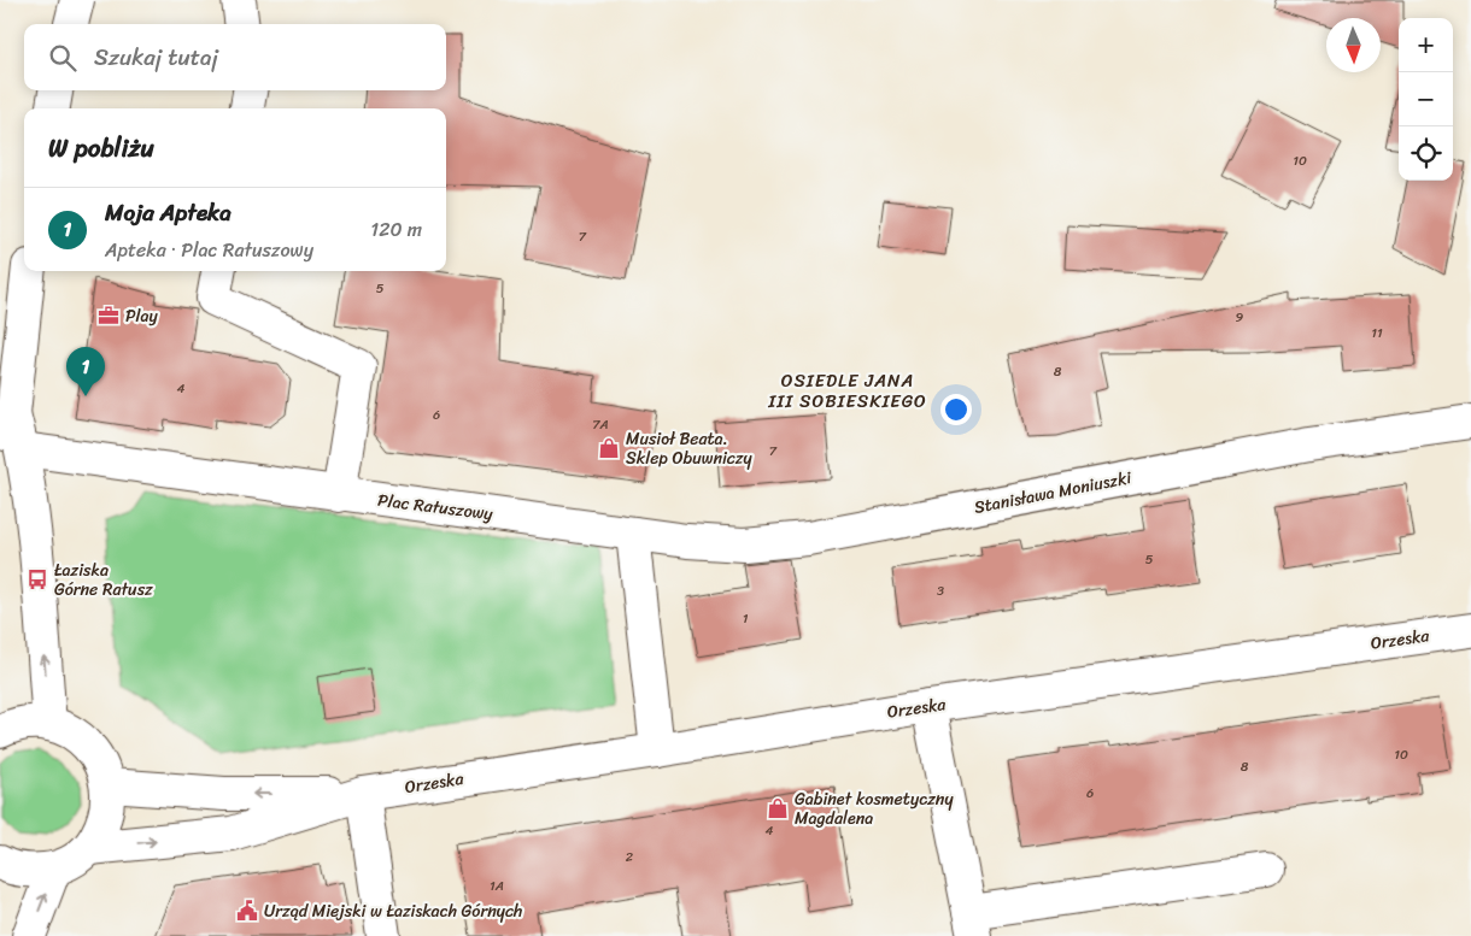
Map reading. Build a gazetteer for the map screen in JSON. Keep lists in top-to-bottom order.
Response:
{
  "streets": {
    "street": ["Stanisława Moniuszki", "Plac Ratuszowy", "Orzeska"]
  },
  "crossings": [
    ["Stanisława Moniuszki", "Plac Ratuszowy"]
  ],
  "districts": ["OSIEDLE JANA III SOBIESKIEGO"],
  "places": {
    "office": ["Play"],
    "shop": ["Musioł Beata. Sklep Obuwniczy", "Gabinet kosmetyczny Magdalena"],
    "bus stop": ["Łaziska Górne Ratusz"],
    "public building": ["Urząd Miejski w Łaziskach Górnych"]
  },
  "house_numbers": [
    "10",
    "7",
    "5",
    "9",
    "11",
    "8",
    "4",
    "6",
    "7A",
    "7",
    "5",
    "3",
    "1",
    "10",
    "8",
    "6",
    "4",
    "2",
    "1A"
  ],
  "north": "bottom",
  "page": {
    "map_buttons": ["+", "−"],
    "search": "Szukaj tutaj",
    "heading": "W pobliżu",
    "list": [
      {
        "mark": "1",
        "name": "Moja Apteka",
        "note": "Apteka · Plac Ratuszowy",
        "value": "120 m"
      }
    ],
    "pins": "1"
  }
}
